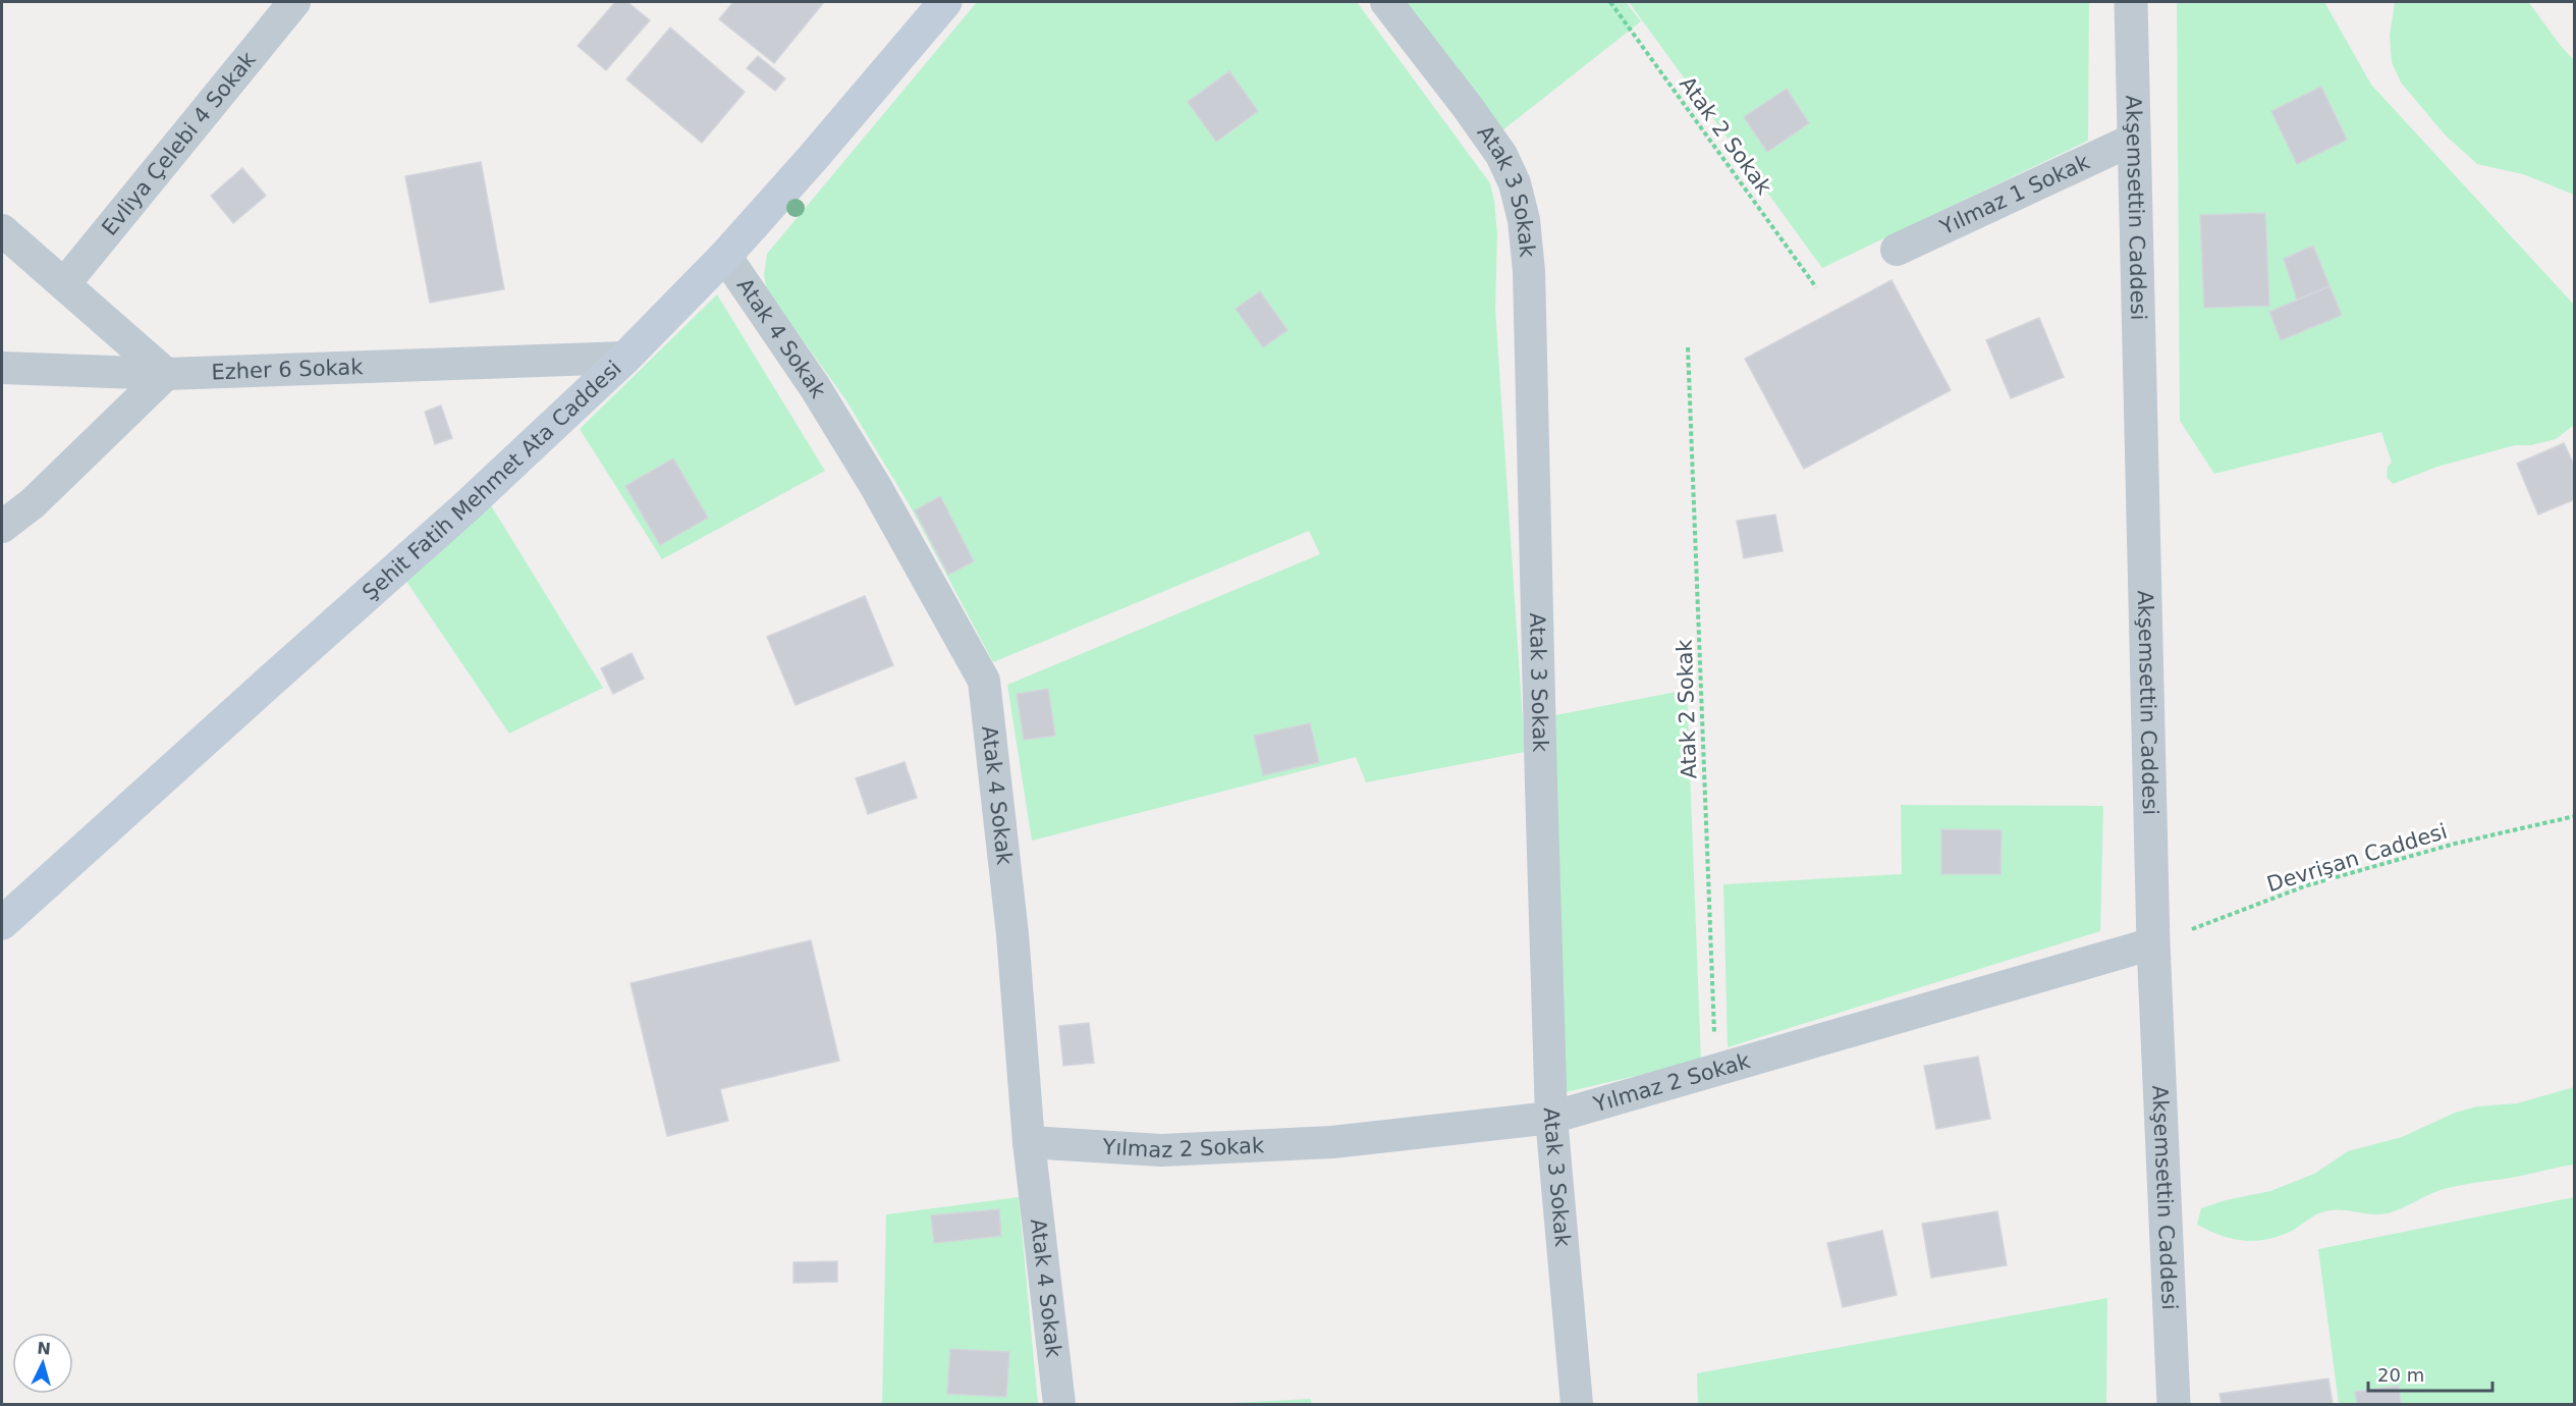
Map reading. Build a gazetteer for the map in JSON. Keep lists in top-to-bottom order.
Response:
{
  "streets": {
    "main road": ["Şehit Fatih Mehmet Ata Caddesi"],
    "street": [
      "Evliya Çelebi 4 Sokak",
      "Atak 3 Sokak",
      "Yılmaz 1 Sokak",
      "Akşemsettin Caddesi",
      "Atak 4 Sokak",
      "Ezher 6 Sokak",
      "Yılmaz 2 Sokak"
    ],
    "path": ["Atak 2 Sokak", "Devrişan Caddesi"]
  },
  "crossings": [
    ["Atak 2 Sokak", "Yılmaz 2 Sokak"],
    ["Atak 3 Sokak", "Yılmaz 2 Sokak"],
    ["Yılmaz 1 Sokak", "Akşemsettin Caddesi"],
    ["Akşemsettin Caddesi", "Devrişan Caddesi"],
    ["Akşemsettin Caddesi", "Yılmaz 2 Sokak"],
    ["Atak 4 Sokak", "Şehit Fatih Mehmet Ata Caddesi"],
    ["Atak 4 Sokak", "Yılmaz 2 Sokak"],
    ["Ezher 6 Sokak", "Şehit Fatih Mehmet Ata Caddesi"],
    ["Devrişan Caddesi", "Yılmaz 2 Sokak"]
  ],
  "scale_bar": "20 m",
  "north": "top"
}
